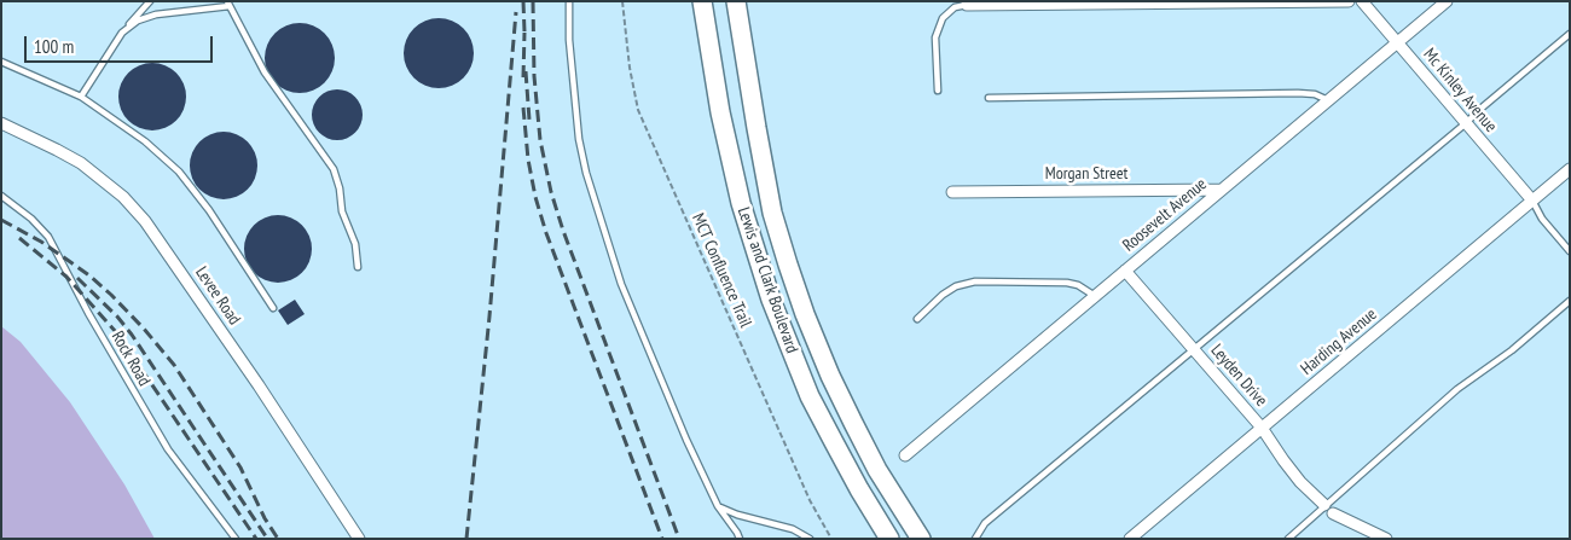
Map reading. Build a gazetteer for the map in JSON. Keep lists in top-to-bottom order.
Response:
{
  "streets": {
    "highway": ["Lewis and Clark Boulevard"],
    "street": [
      "Mc Kinley Avenue",
      "Morgan Street",
      "Roosevelt Avenue",
      "Levee Road",
      "Harding Avenue",
      "Leyden Drive"
    ],
    "lane": ["Rock Road"],
    "path": ["MCT Confluence Trail"]
  },
  "crossings": [
    ["Mc Kinley Avenue", "Roosevelt Avenue"],
    ["Mc Kinley Avenue", "Harding Avenue"],
    ["Morgan Street", "Roosevelt Avenue"],
    ["Roosevelt Avenue", "Leyden Drive"],
    ["Harding Avenue", "Leyden Drive"]
  ],
  "scale_bar": "100 m"
}
